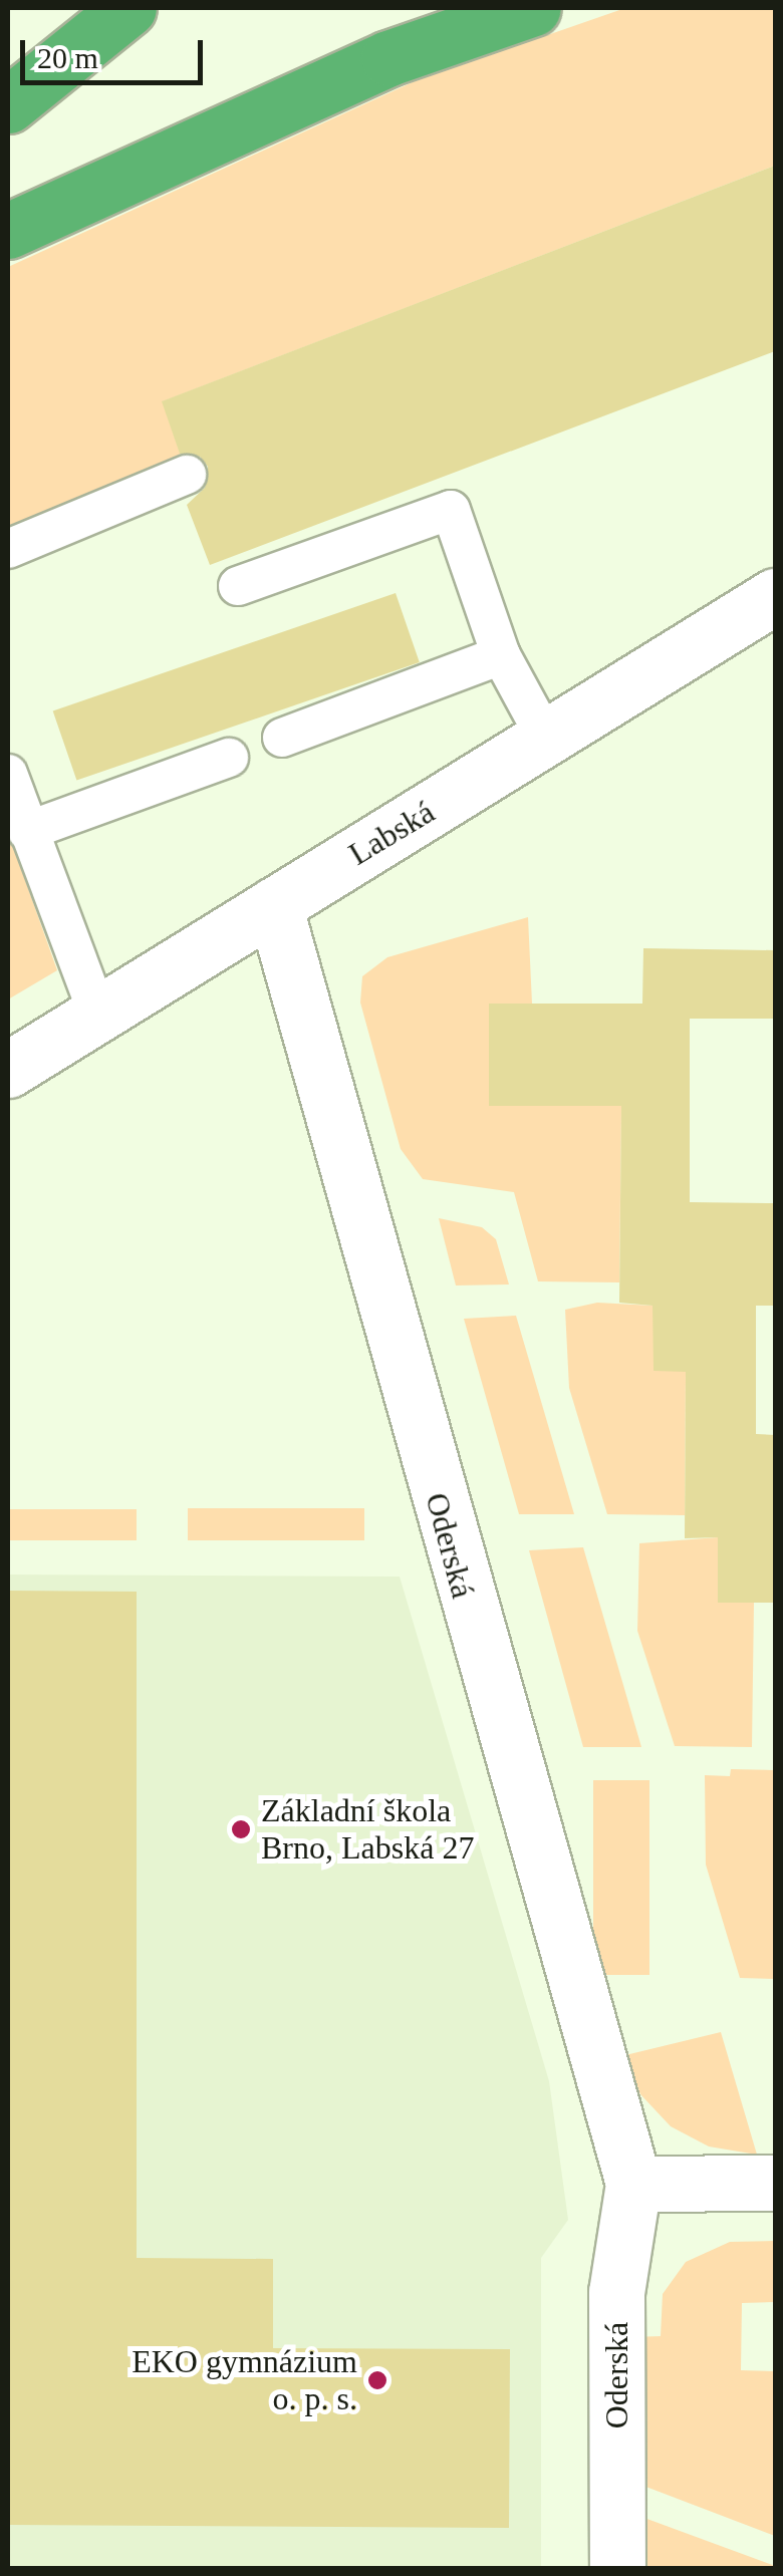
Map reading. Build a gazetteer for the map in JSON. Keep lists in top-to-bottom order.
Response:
{
  "streets": {
    "street": ["Labská", "Oderská"]
  },
  "crossings": [
    ["Labská", "Oderská"]
  ],
  "places": ["Základní škola Brno, Labská 27", "EKO gymnázium o. p. s."],
  "scale_bar": "20 m"
}
